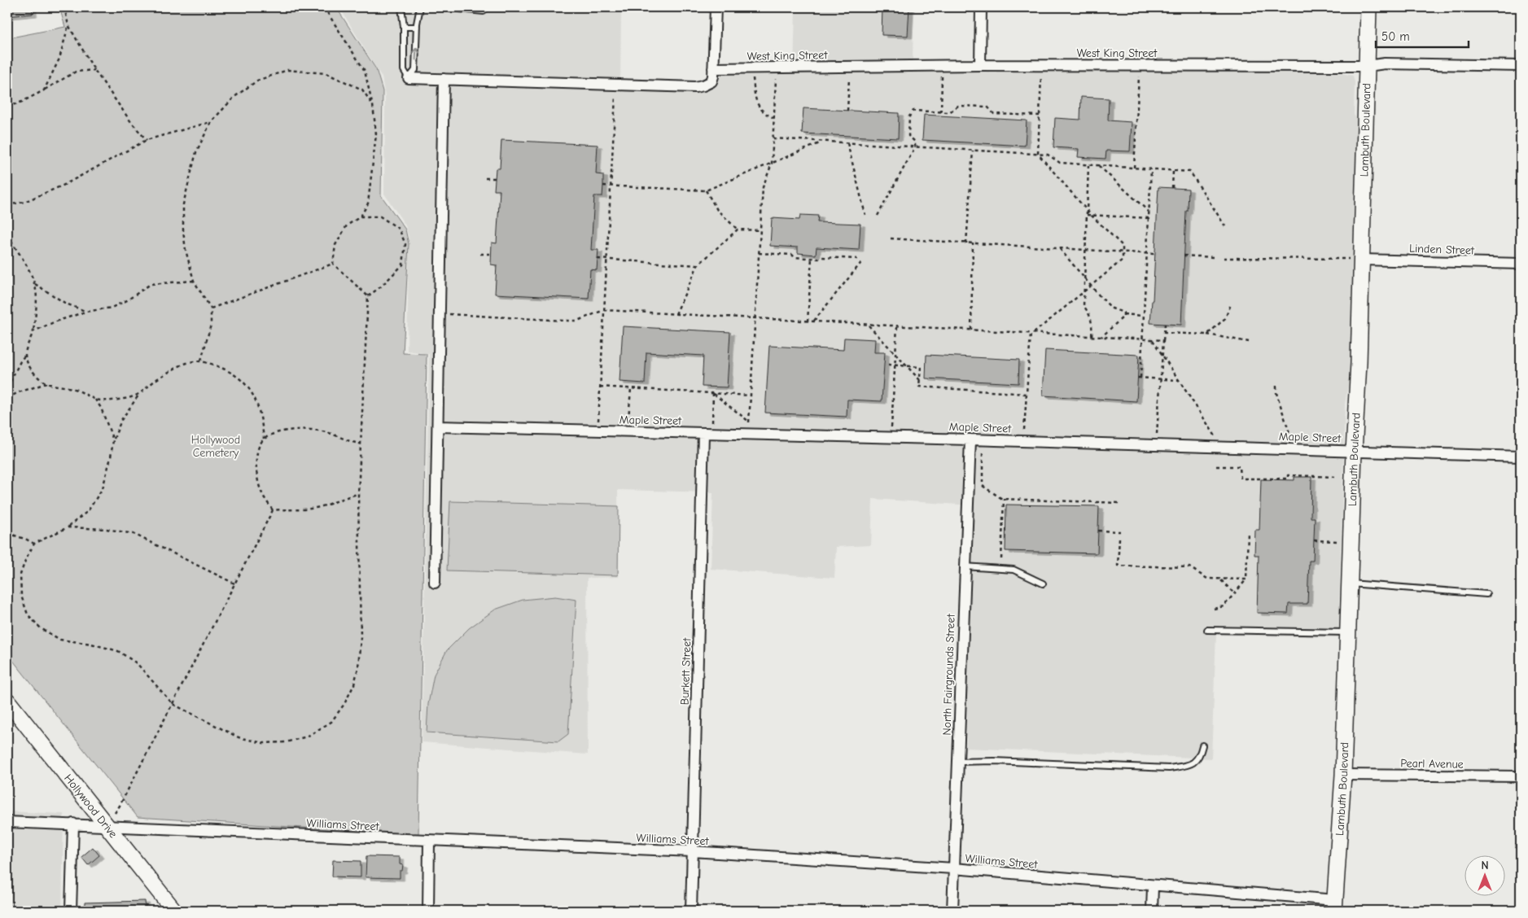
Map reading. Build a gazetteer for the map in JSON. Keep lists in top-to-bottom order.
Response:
{
  "streets": {
    "street": [
      "West King Street",
      "Lambuth Boulevard",
      "Linden Street",
      "Maple Street",
      "Burkett Street",
      "North Fairgrounds Street",
      "Pearl Avenue",
      "Hollywood Drive",
      "Williams Street"
    ]
  },
  "crossings": [
    ["West King Street", "Lambuth Boulevard"],
    ["Lambuth Boulevard", "Linden Street"],
    ["Lambuth Boulevard", "Maple Street"],
    ["Lambuth Boulevard", "Pearl Avenue"],
    ["Lambuth Boulevard", "Williams Street"],
    ["Maple Street", "Burkett Street"],
    ["Maple Street", "North Fairgrounds Street"],
    ["Burkett Street", "Williams Street"],
    ["North Fairgrounds Street", "Williams Street"],
    ["Hollywood Drive", "Williams Street"]
  ],
  "parks": ["Hollywood Cemetery"],
  "scale_bar": "50 m",
  "north": "top"
}
